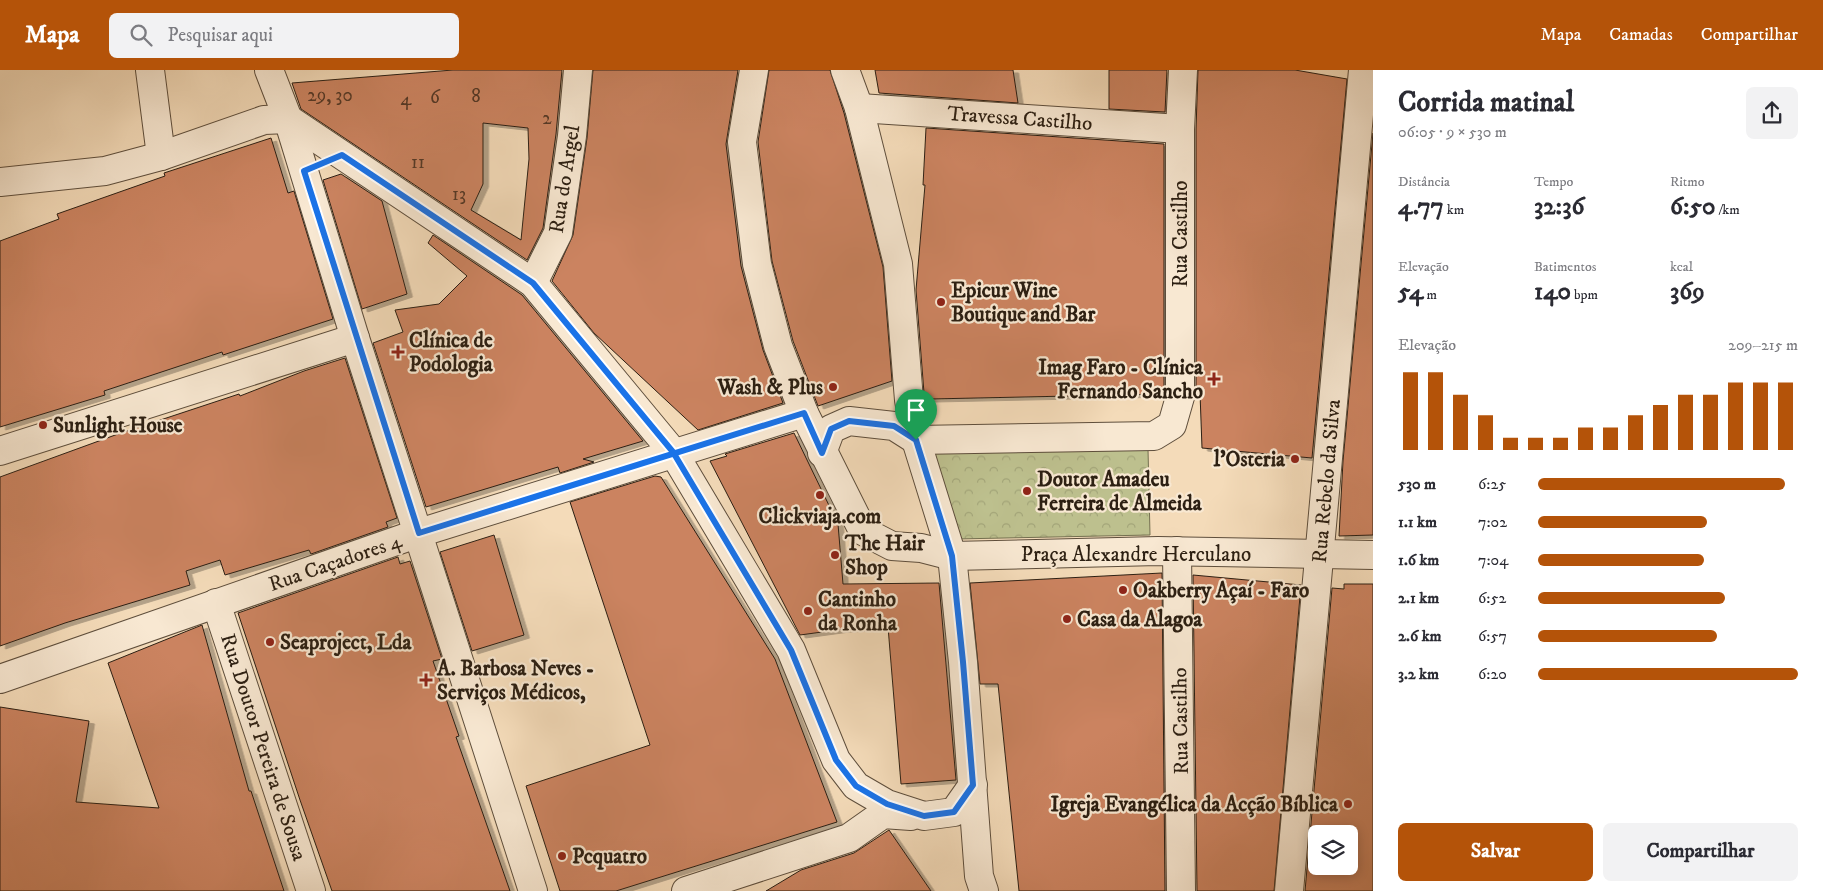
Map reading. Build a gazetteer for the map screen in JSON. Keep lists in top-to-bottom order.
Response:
{
  "streets": {
    "street": [
      "Travessa Castilho",
      "Rua do Argel",
      "Rua Castilho",
      "Rua Rebelo da Silva",
      "Praça Alexandre Herculano",
      "Rua Caçadores 4",
      "Rua Doutor Pereira de Sousa"
    ]
  },
  "crossings": [
    ["Travessa Castilho", "Rua Castilho"],
    ["Rua Castilho", "Praça Alexandre Herculano"],
    ["Rua Rebelo da Silva", "Praça Alexandre Herculano"],
    ["Praça Alexandre Herculano", "Rua Caçadores 4"],
    ["Rua Caçadores 4", "Rua Doutor Pereira de Sousa"]
  ],
  "places": {
    "other": [
      "Epicur Wine Boutique and Bar",
      "Wash & Plus",
      "Sunlight House",
      "l'Osteria",
      "Doutor Amadeu Ferreira de Almeida",
      "Clickviaja.com",
      "The Hair Shop",
      "Oakberry Açaí - Faro",
      "Cantinho da Ronha",
      "Casa da Alagoa",
      "Seaproject, Lda",
      "Igreja Evangélica da Acção Bíblica",
      "Pcquatro"
    ],
    "health": ["Clínica de Podologia", "Imag Faro - Clínica Fernando Sancho", "A. Barbosa Neves - Serviços Médicos,"]
  },
  "house_numbers": [
    "29, 30",
    "8",
    "6",
    "4",
    "2",
    "11",
    "13"
  ],
  "page": {
    "header": "Mapa",
    "search": "Pesquisar aqui",
    "nav": ["Mapa", "Camadas", "Compartilhar"],
    "heading": ["Corrida matinal", "06:05 · 9 × 530 m"],
    "stats": [
      ["Distância", "4.77 km"],
      ["Tempo", "32:36"],
      ["Ritmo", "6:50 /km"],
      ["Elevação", "54 m"],
      ["Batimentos", "140 bpm"],
      ["kcal", "369"]
    ],
    "chart": ["Elevação", "209–215 m"],
    "list": [
      {
        "name": "530 m",
        "note": "6:25"
      },
      {
        "name": "1.1 km",
        "note": "7:02"
      },
      {
        "name": "1.6 km",
        "note": "7:04"
      },
      {
        "name": "2.1 km",
        "note": "6:52"
      },
      {
        "name": "2.6 km",
        "note": "6:57"
      },
      {
        "name": "3.2 km",
        "note": "6:20"
      }
    ],
    "buttons": ["Salvar", "Compartilhar"]
  }
}
